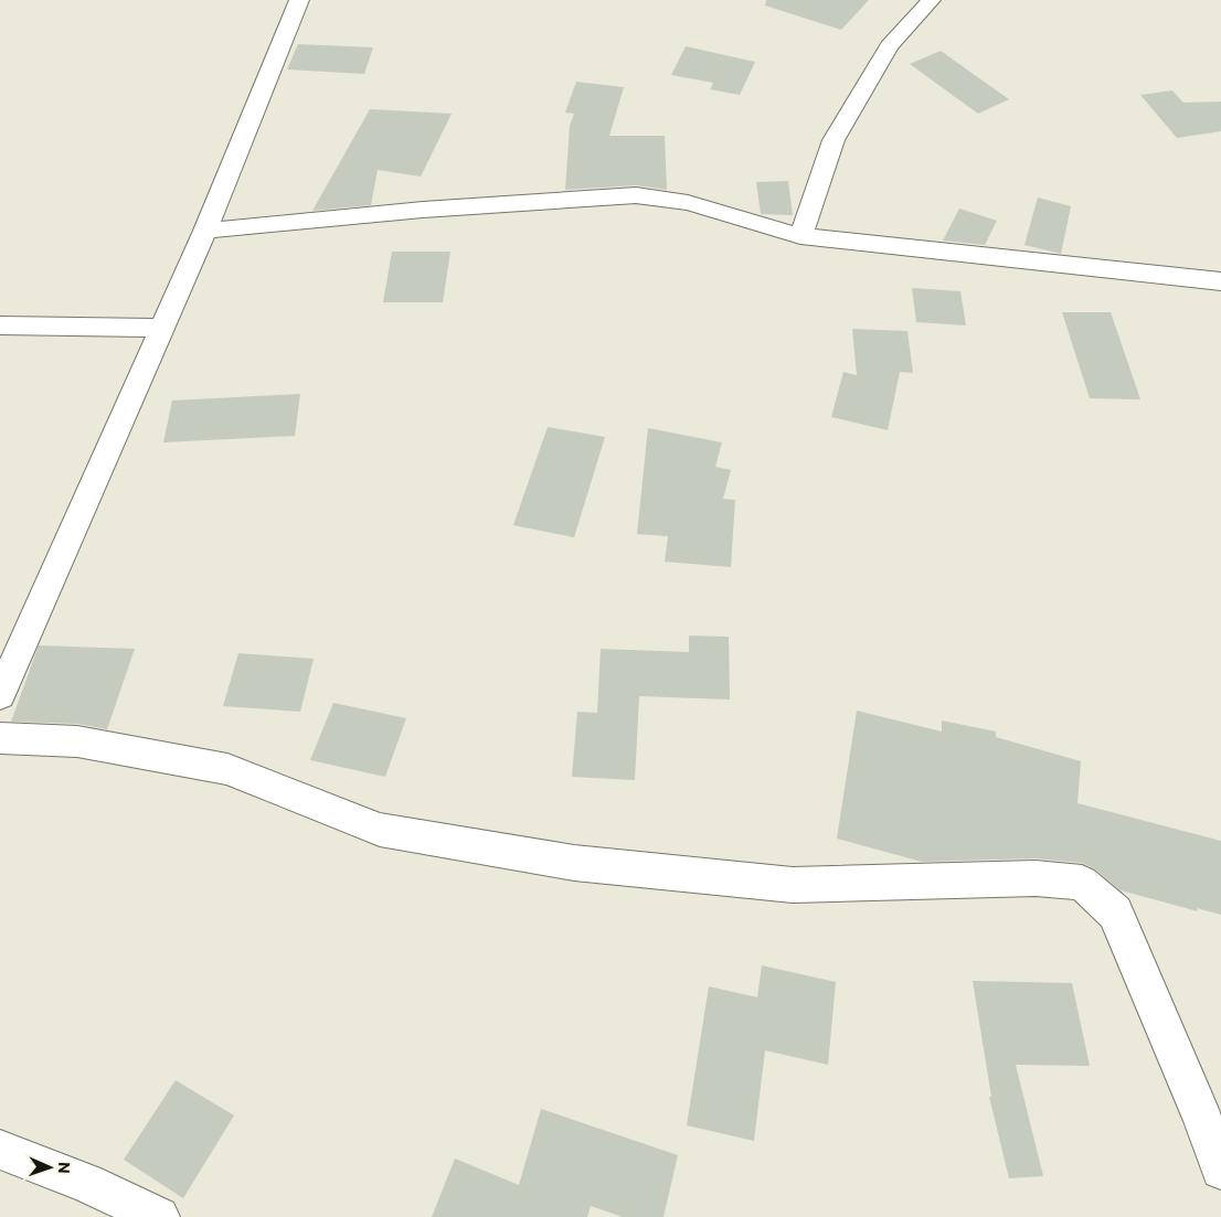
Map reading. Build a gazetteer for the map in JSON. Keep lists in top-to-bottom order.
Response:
{
  "north": "right"
}
